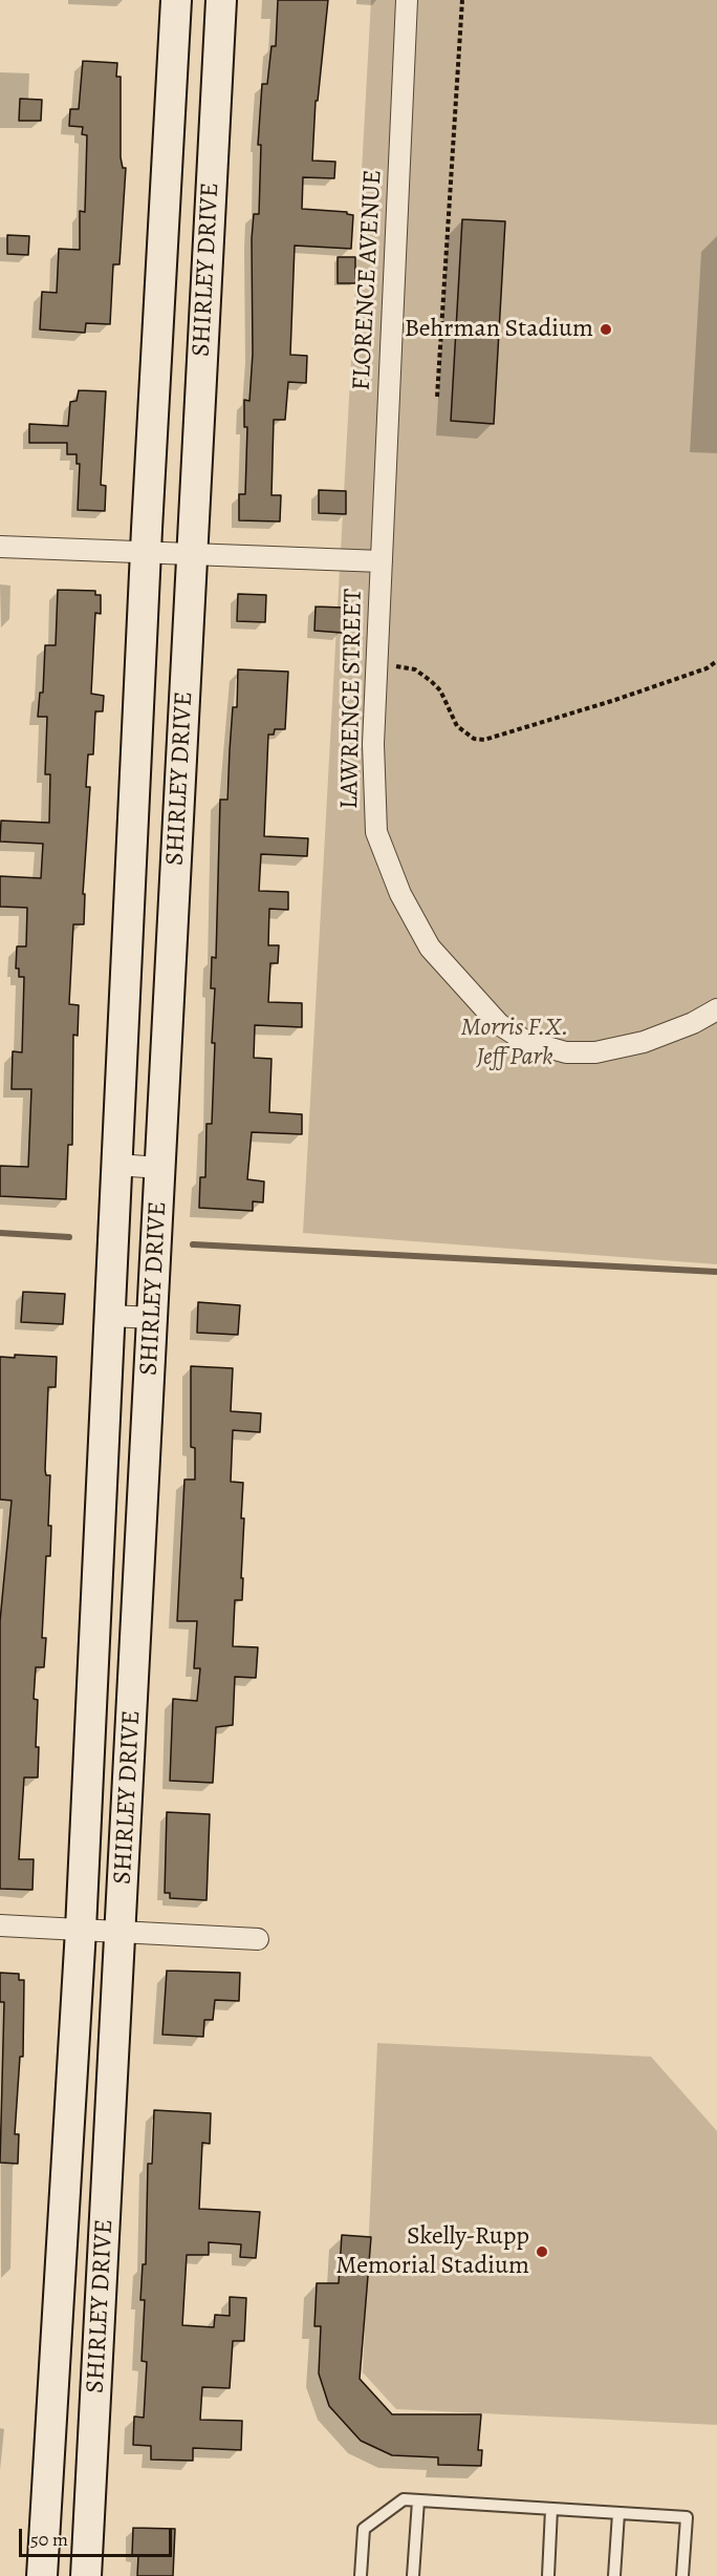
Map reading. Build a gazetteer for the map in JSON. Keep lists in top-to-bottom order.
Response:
{
  "streets": {
    "street": ["SHIRLEY DRIVE", "FLORENCE AVENUE", "LAWRENCE STREET"]
  },
  "crossings": [
    ["SHIRLEY DRIVE", "LAWRENCE STREET"],
    ["FLORENCE AVENUE", "LAWRENCE STREET"]
  ],
  "parks": ["Morris F.X. Jeff Park"],
  "places": ["Behrman Stadium", "Skelly-Rupp Memorial Stadium"],
  "scale_bar": "50 m"
}
